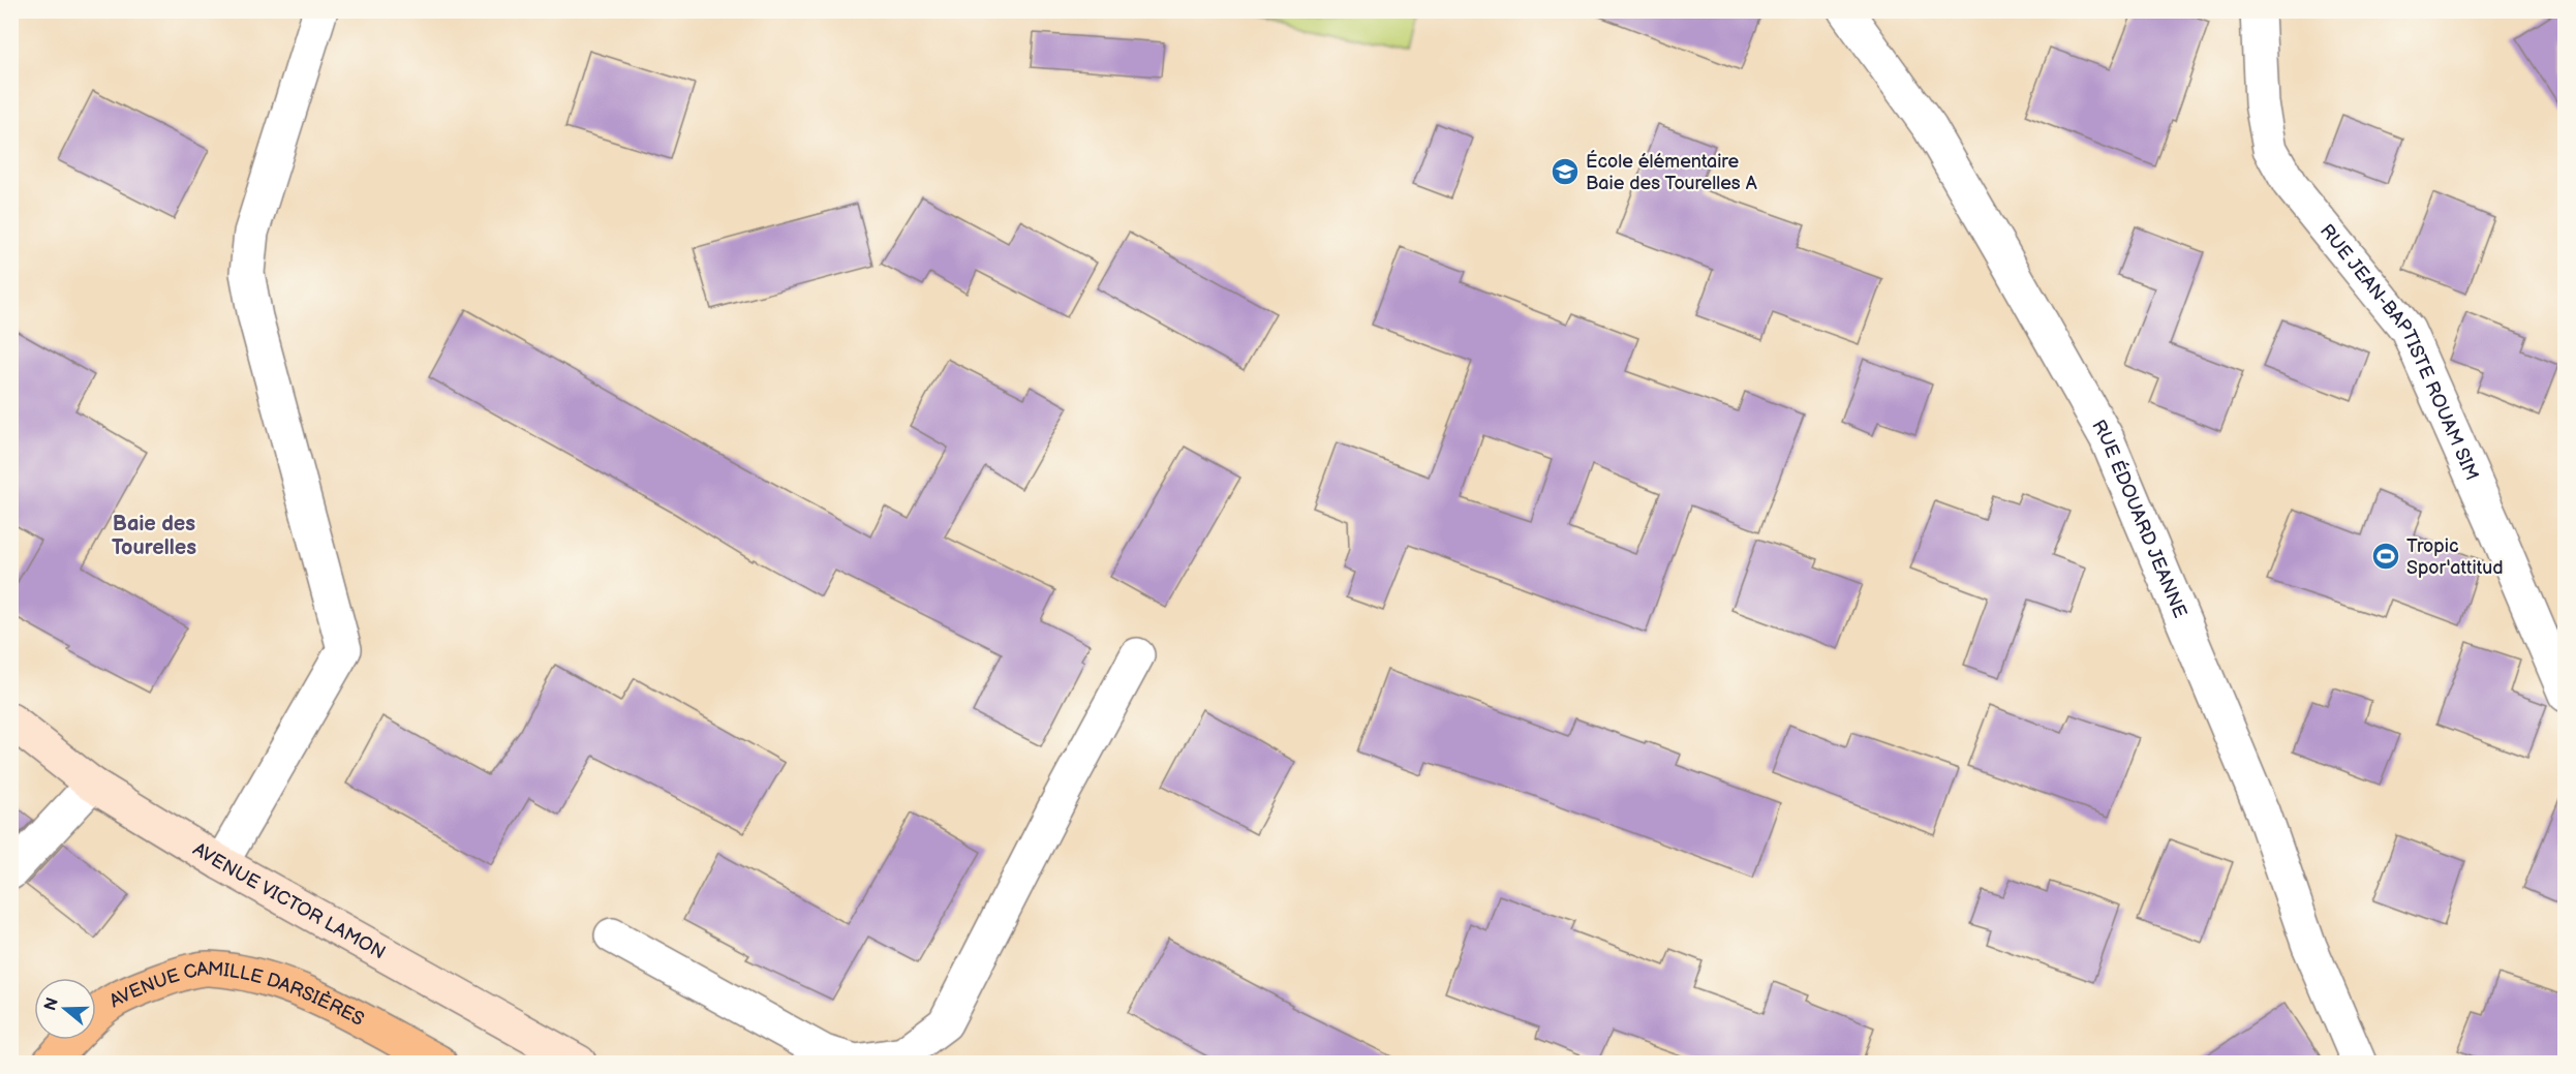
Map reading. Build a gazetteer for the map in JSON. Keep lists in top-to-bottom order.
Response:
{
  "streets": {
    "main road": ["AVENUE CAMILLE DARSIÈRES"],
    "street": ["RUE JEAN-BAPTISTE ROUAM SIM", "RUE ÉDOUARD JEANNE", "AVENUE VICTOR LAMON"]
  },
  "districts": ["Baie des Tourelles"],
  "places": {
    "school or university": ["École élémentaire Baie des Tourelles A"],
    "sports": ["Tropic Spor'attitud"]
  },
  "north": "left"
}
